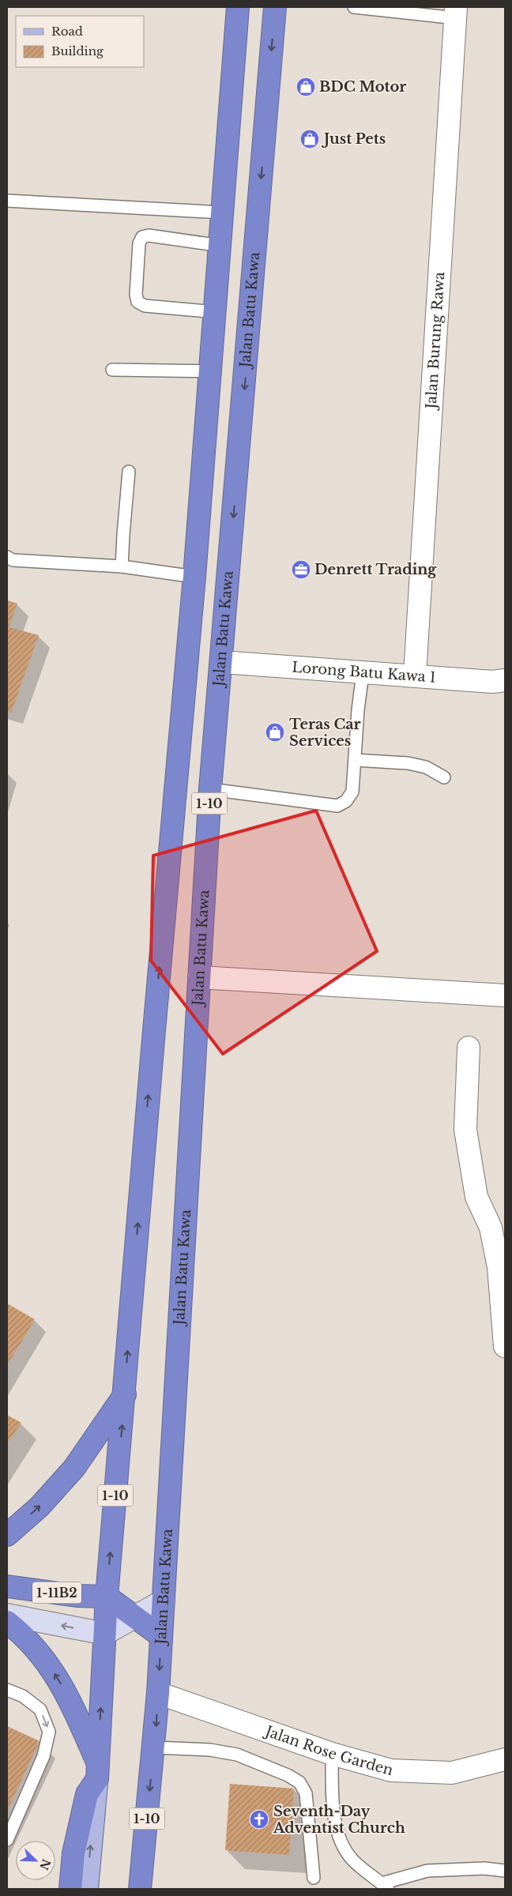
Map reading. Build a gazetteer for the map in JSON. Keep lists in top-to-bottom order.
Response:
{
  "streets": {
    "highway": ["Jalan Batu Kawa", "1-10", "1-11B2"],
    "street": ["Jalan Burung Rawa", "Lorong Batu Kawa 1", "Jalan Rose Garden"]
  },
  "crossings": [
    ["Jalan Batu Kawa", "Lorong Batu Kawa 1"],
    ["Jalan Batu Kawa", "Jalan Rose Garden"],
    ["Jalan Burung Rawa", "Lorong Batu Kawa 1"],
    ["1-10", "1-11B2"]
  ],
  "places": {
    "shop": ["BDC Motor", "Just Pets", "Teras Car Services"],
    "office": ["Denrett Trading"],
    "church": ["Seventh-Day Adventist Church"]
  },
  "legend": ["Road", "Building"],
  "north": "bottom right"
}
